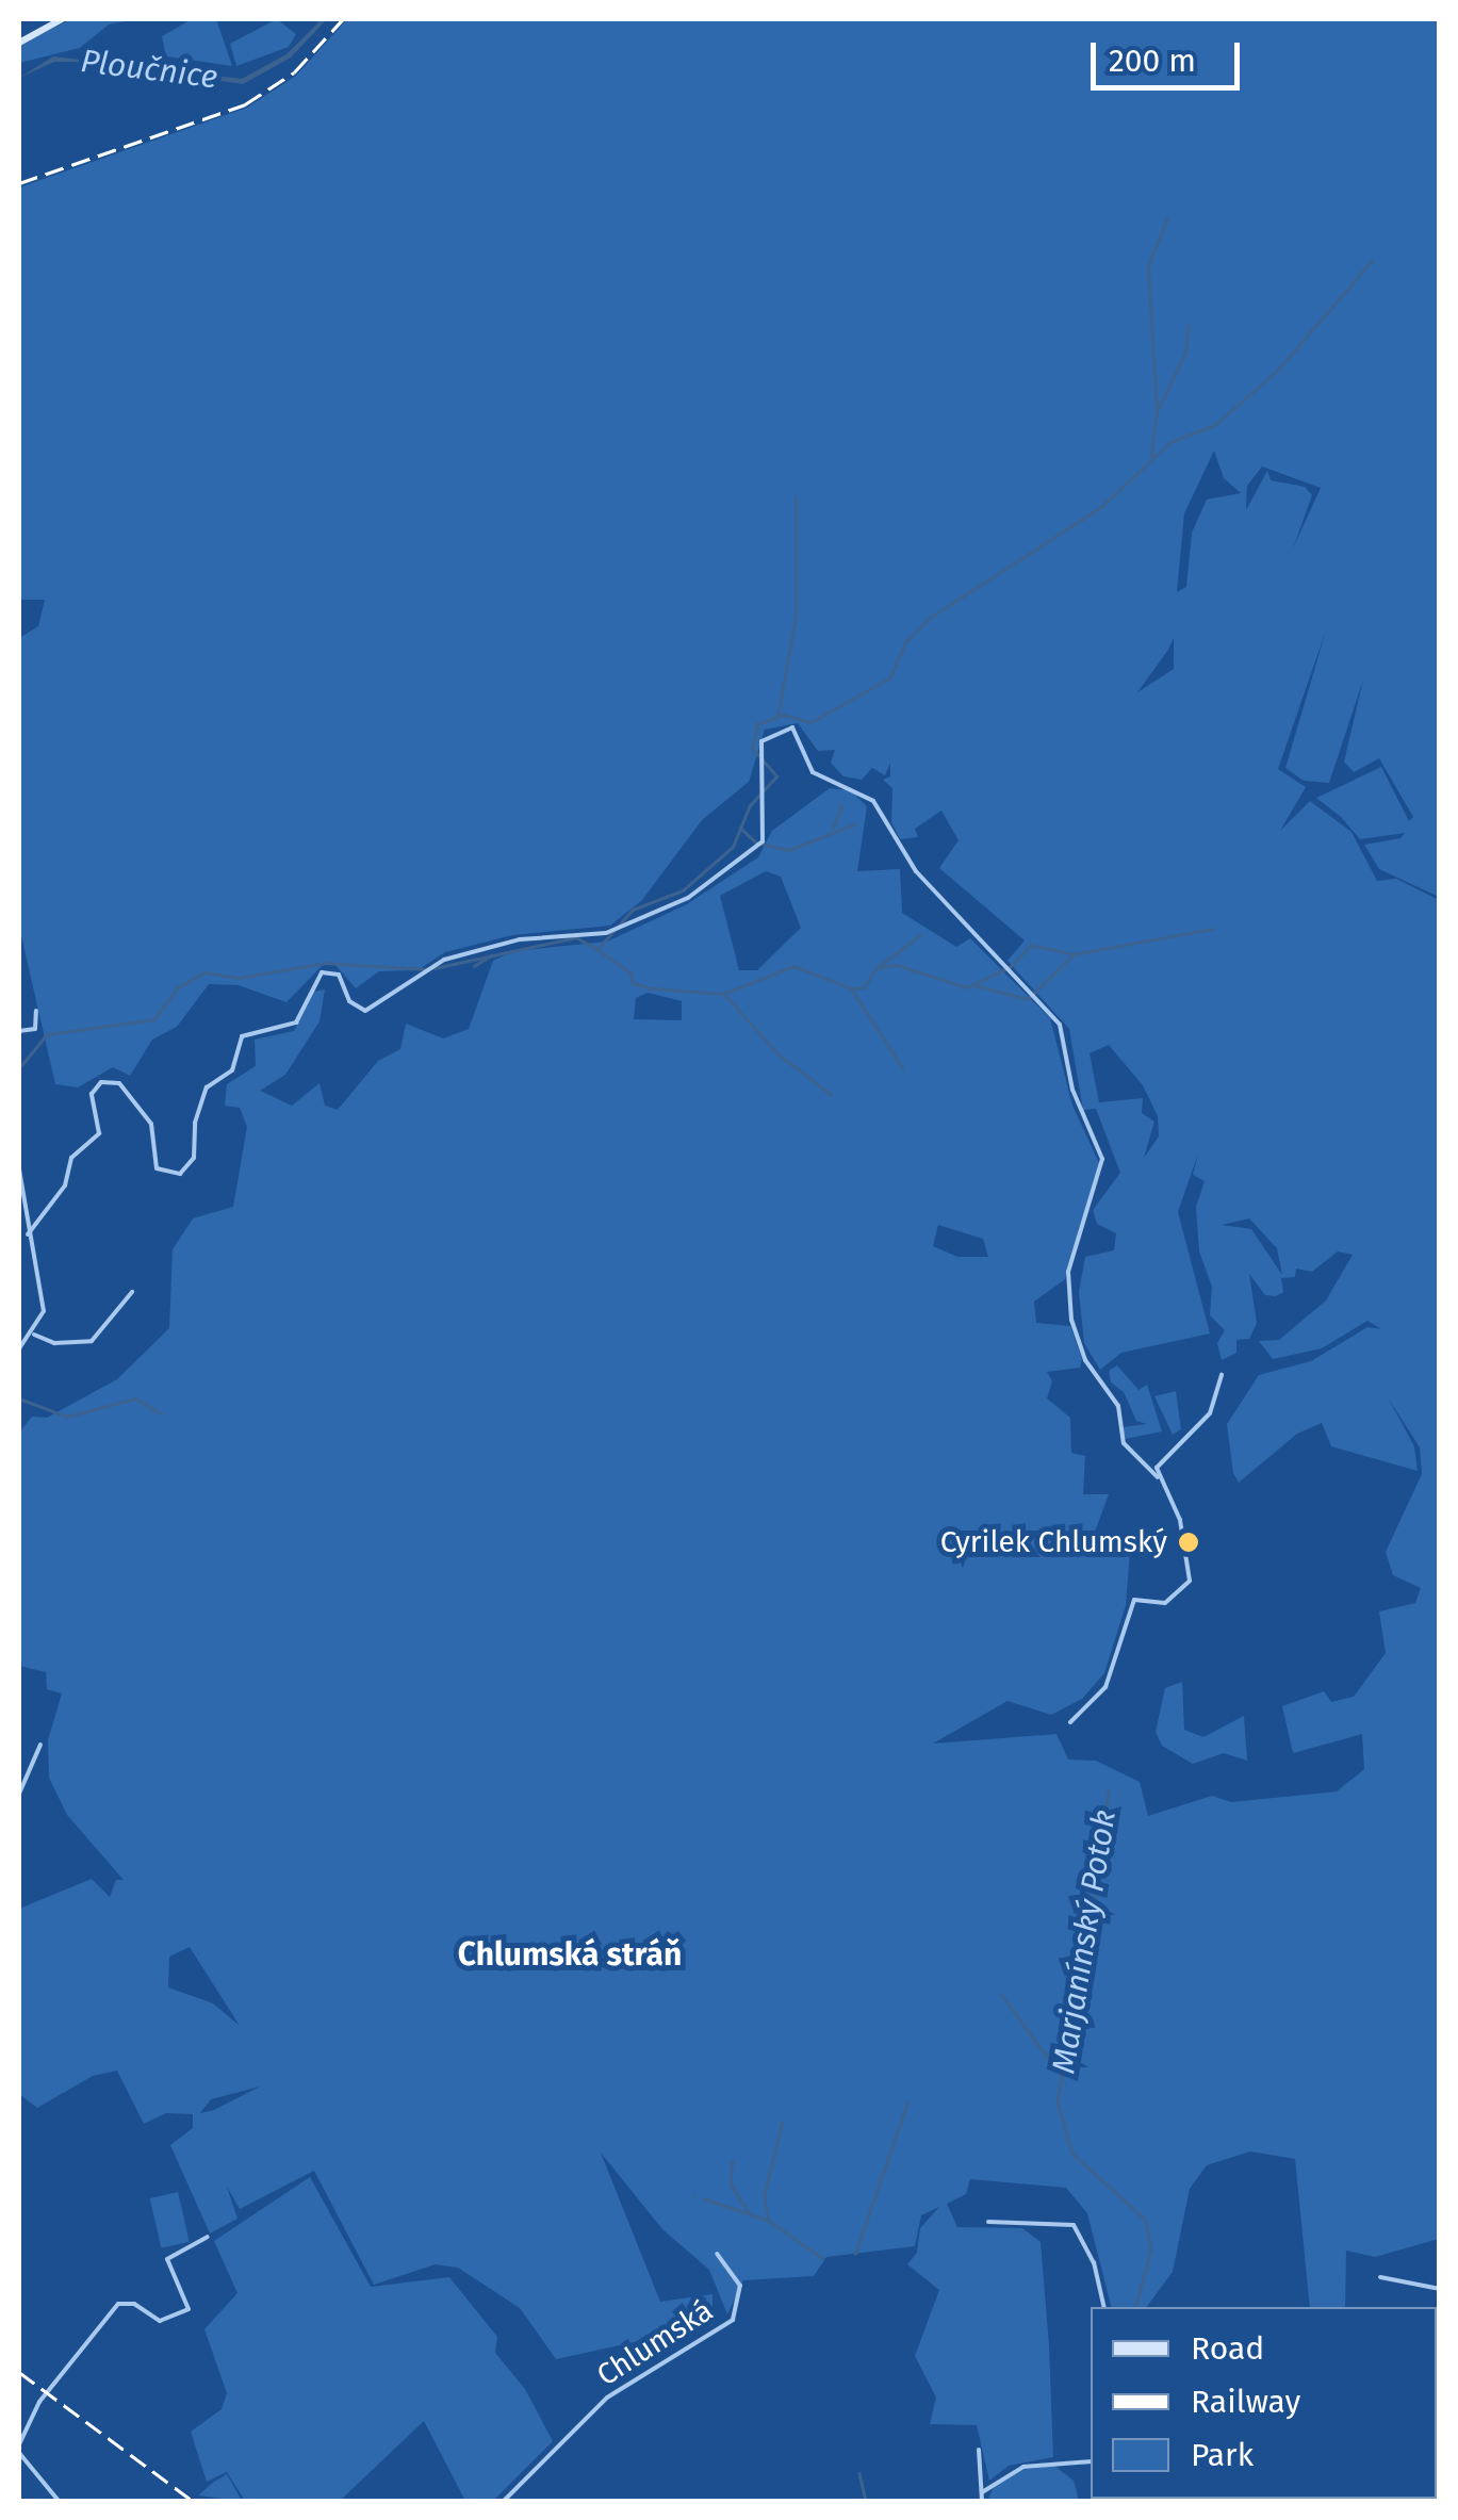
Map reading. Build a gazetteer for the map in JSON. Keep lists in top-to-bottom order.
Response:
{
  "streets": {
    "street": ["Chlumská"]
  },
  "districts": ["Chlumská stráň"],
  "water": ["Ploučnice", "Marjanínský Potok"],
  "places": ["Cyrilek Chlumský"],
  "legend": ["Road", "Railway", "Park"],
  "scale_bar": "200 m"
}
